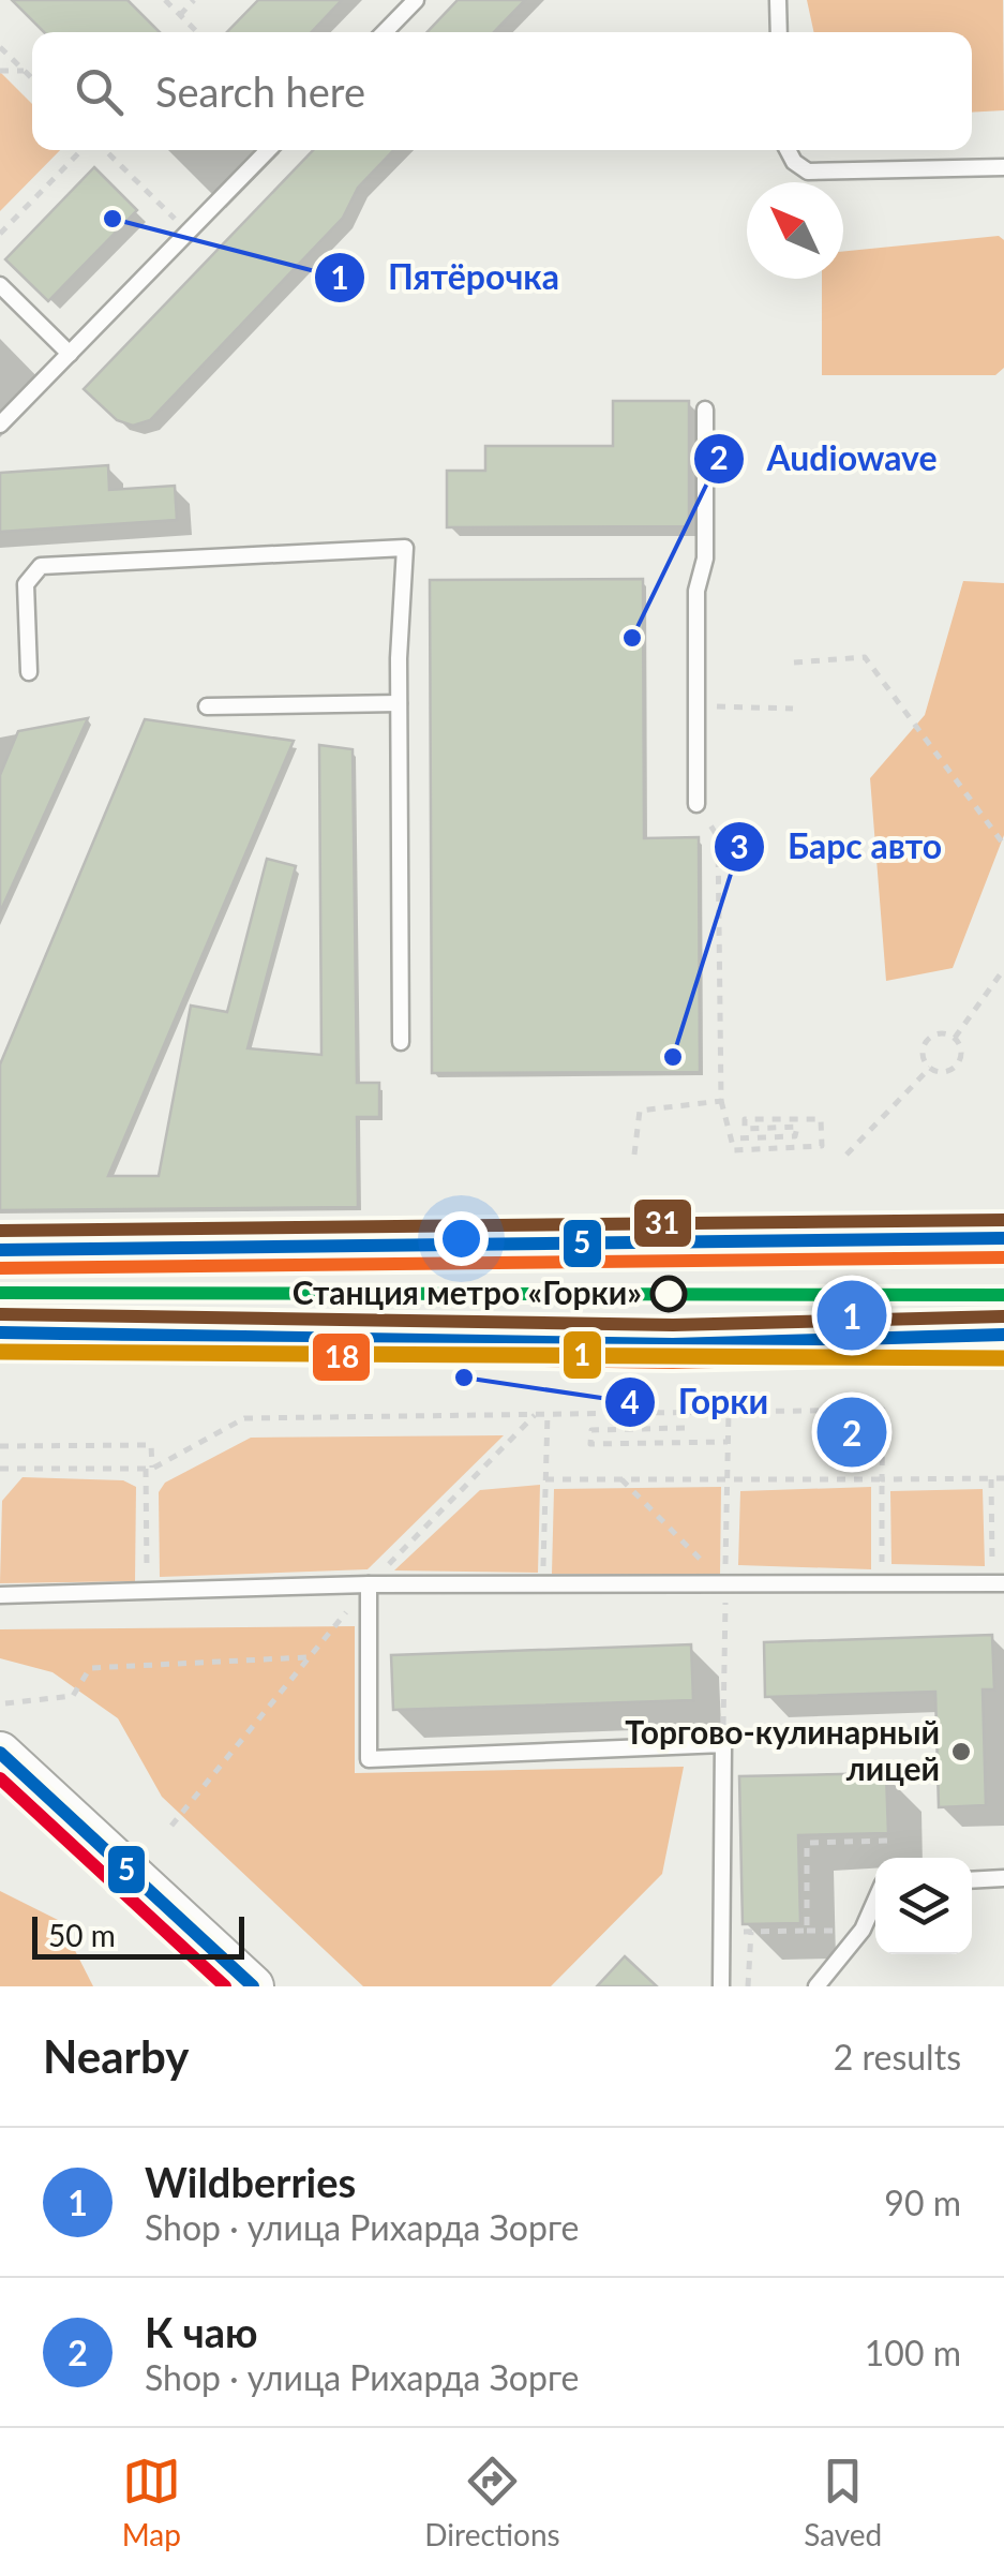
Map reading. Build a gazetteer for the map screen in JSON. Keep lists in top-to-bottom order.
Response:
{
  "places": [
    "Пятёрочка",
    "Audiowave",
    "Барс авто",
    "Станция метро «Горки»",
    "Горки",
    "Торгово-кулинарный лицей"
  ],
  "lines": [
    "transit line 31",
    "transit line 5",
    "transit line 18",
    "transit line 4",
    "transit line 1"
  ],
  "scale_bar": "50 m",
  "north": "top left",
  "page": {
    "search": "Search here",
    "pins": ["1", "2"],
    "scale": "50 m",
    "heading": ["Nearby", "2 results"],
    "list": [
      {
        "mark": "1",
        "name": "Wildberries",
        "note": "Shop · улица Рихарда Зорге",
        "value": "90 m"
      },
      {
        "mark": "2",
        "name": "К чаю",
        "note": "Shop · улица Рихарда Зорге",
        "value": "100 m"
      }
    ],
    "nav": ["Map", "Directions", "Saved"]
  }
}
